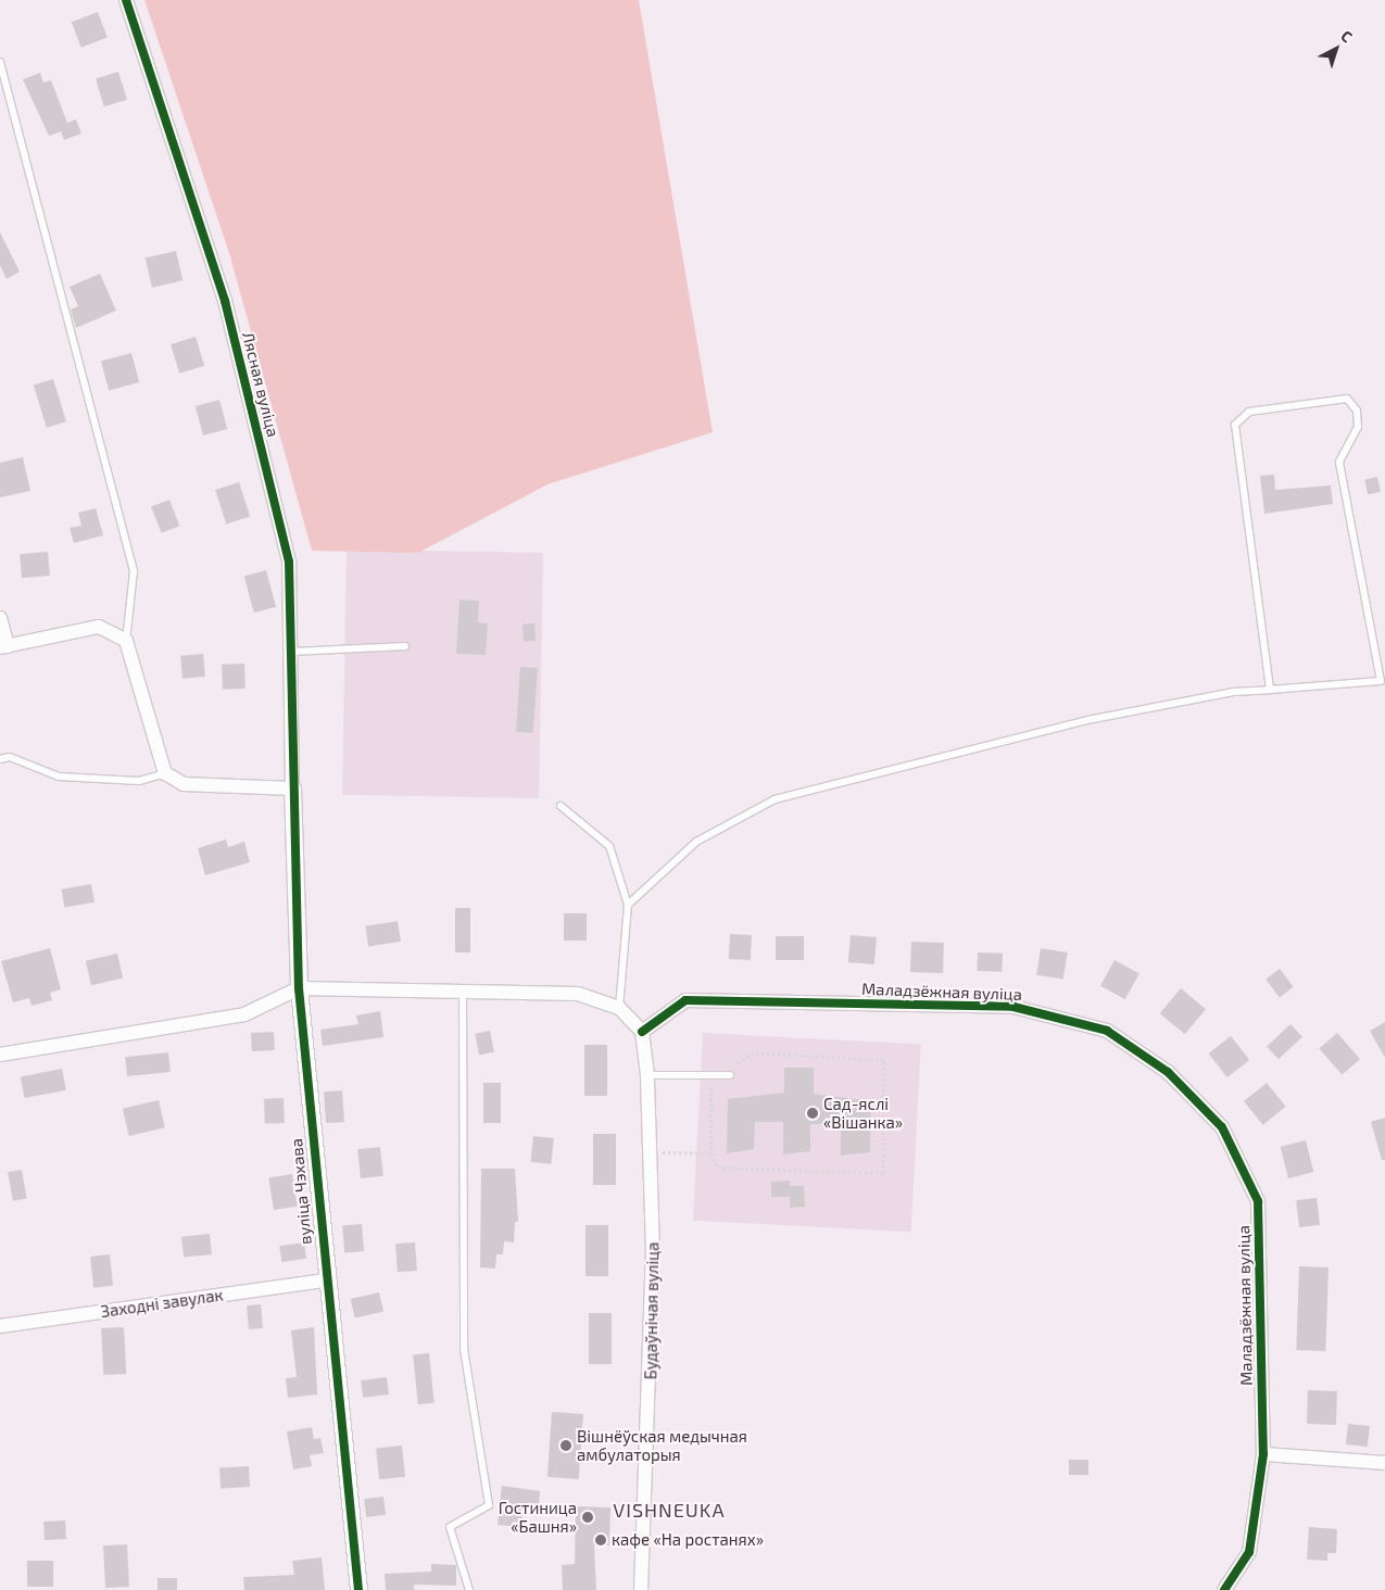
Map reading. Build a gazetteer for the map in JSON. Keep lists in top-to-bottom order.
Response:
{
  "streets": {
    "street": [
      "Лясная вуліца",
      "Маладзёжная вуліца",
      "вуліца Чэхава",
      "Заходні завулак",
      "Будаўнічая вуліца"
    ]
  },
  "crossings": [
    ["Лясная вуліца", "вуліца Чэхава"],
    ["Маладзёжная вуліца", "Будаўнічая вуліца"],
    ["вуліца Чэхава", "Заходні завулак"]
  ],
  "districts": ["VISHNEUKA"],
  "places": [
    "Сад-яслі «Вішанка»",
    "Вішнёўская медычная амбулаторыя",
    "Гостиница «Башня»",
    "кафе «На ростанях»"
  ],
  "north": "top right"
}
